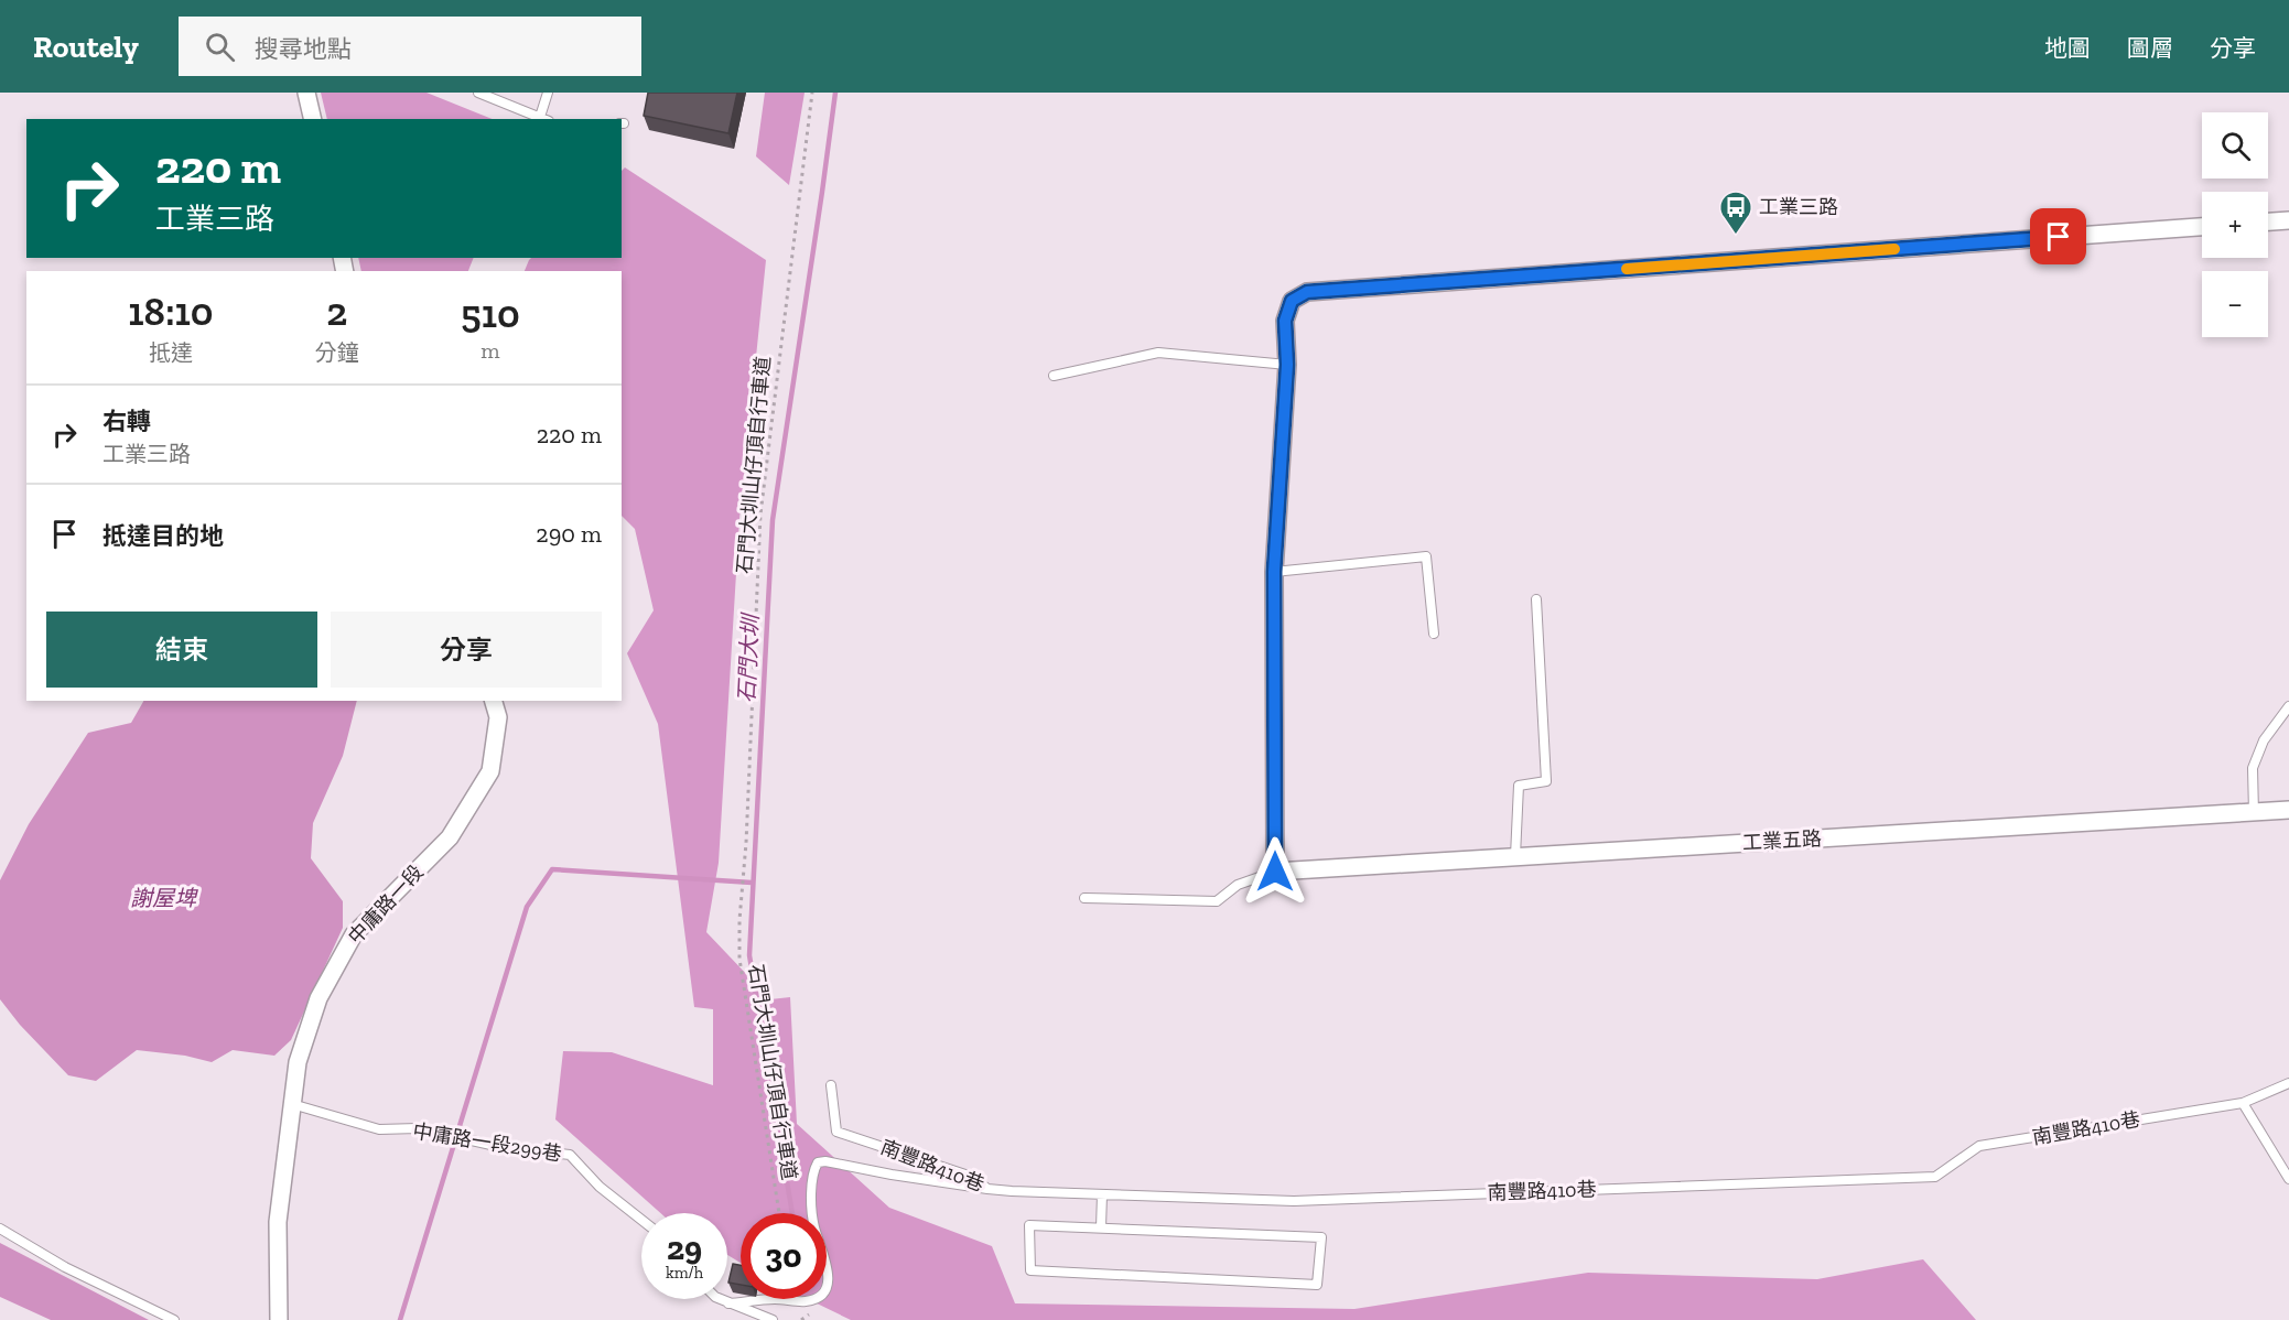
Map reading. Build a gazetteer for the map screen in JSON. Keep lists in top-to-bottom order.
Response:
{
  "streets": {
    "street": ["工業五路", "中庸路一段"],
    "lane": ["南豐路410巷", "中庸路一段299巷"],
    "path": ["石門大圳山仔頂自行車道"]
  },
  "crossings": [
    ["中庸路一段", "中庸路一段299巷"]
  ],
  "water": ["石門大圳", "謝屋埤"],
  "places": {
    "bus stop": ["工業三路"]
  },
  "page": {
    "header": "Routely",
    "search": "搜尋地點",
    "nav": ["地圖", "圖層", "分享"],
    "map_buttons": ["+", "−"],
    "turn": ["220 m", "工業三路"],
    "eta": [
      "18:10",
      "抵達",
      "2",
      "分鐘",
      "510",
      "m"
    ],
    "list": [
      {
        "name": "右轉",
        "note": "工業三路",
        "value": "220 m"
      },
      {
        "name": "抵達目的地",
        "value": "290 m"
      }
    ],
    "buttons": ["結束", "分享"],
    "speed": "29 km/h",
    "limit": "30"
  }
}
